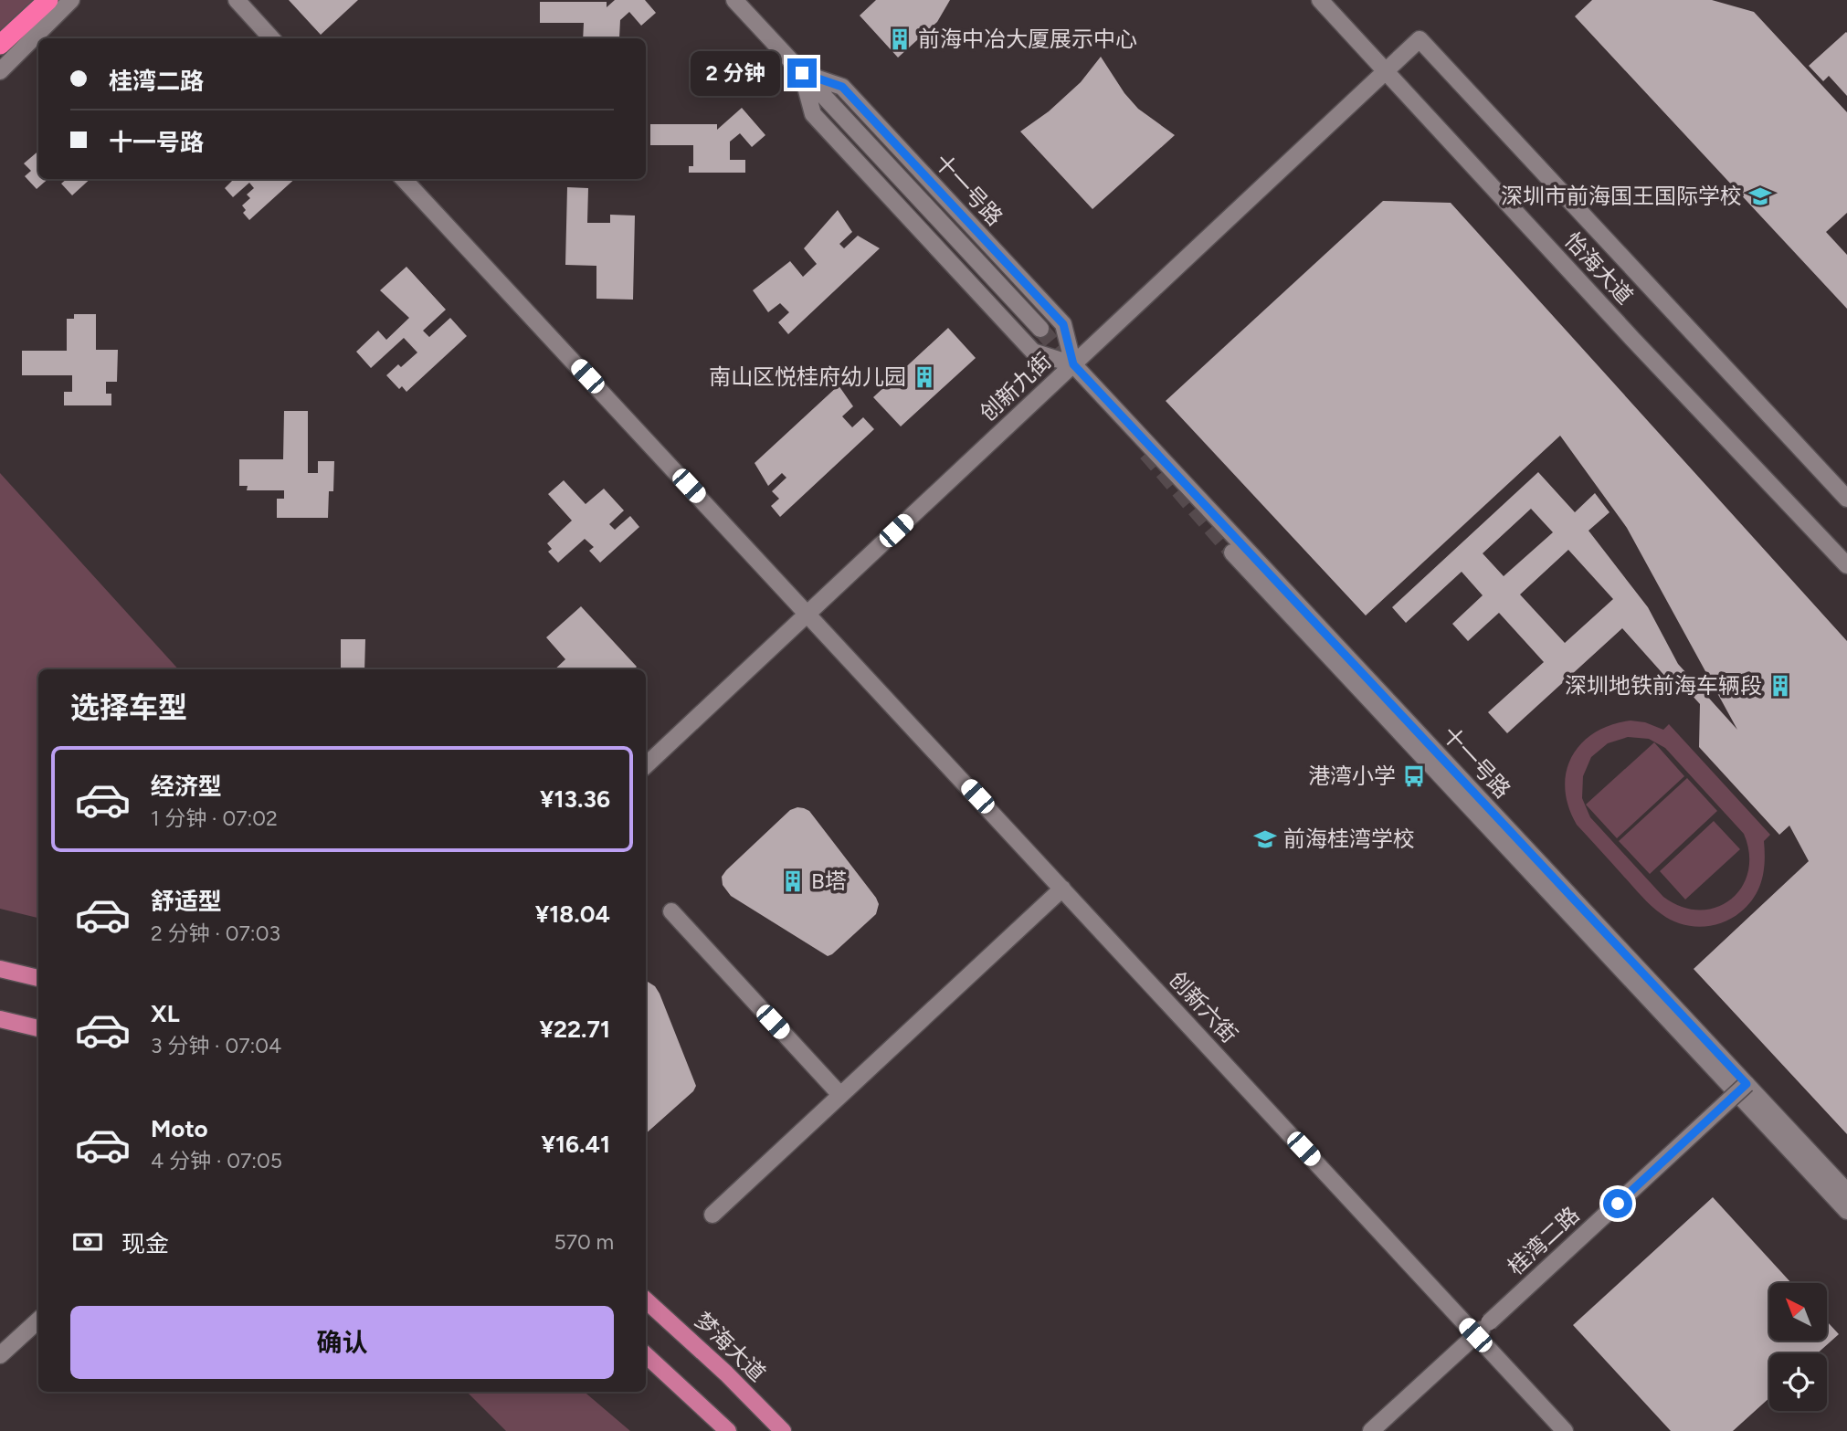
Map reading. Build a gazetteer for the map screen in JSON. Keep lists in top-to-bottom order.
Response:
{
  "streets": {
    "main road": ["梦海大道"],
    "street": [
      "十一号路",
      "怡海大道",
      "创新九街",
      "创新六街",
      "桂湾二路"
    ]
  },
  "crossings": [
    ["十一号路", "创新九街"],
    ["十一号路", "桂湾二路"],
    ["怡海大道", "创新九街"],
    ["创新九街", "创新六街"],
    ["创新六街", "桂湾二路"]
  ],
  "places": {
    "building": [
      "前海中冶大厦展示中心",
      "南山区悦桂府幼儿园",
      "深圳地铁前海车辆段",
      "B塔"
    ],
    "school or university": ["深圳市前海国王国际学校", "前海桂湾学校"],
    "bus stop": ["港湾小学"]
  },
  "north": "top left",
  "page": {
    "banner": ["桂湾二路", "十一号路"],
    "bubble": "2 分钟",
    "heading": "选择车型",
    "list": [
      {
        "name": "经济型",
        "note": "1 分钟 · 07:02",
        "value": "¥13.36"
      },
      {
        "name": "舒适型",
        "note": "2 分钟 · 07:03",
        "value": "¥18.04"
      },
      {
        "name": "XL",
        "note": "3 分钟 · 07:04",
        "value": "¥22.71"
      },
      {
        "name": "Moto",
        "note": "4 分钟 · 07:05",
        "value": "¥16.41"
      }
    ],
    "pay": ["现金", "570 m"],
    "buttons": "确认"
  }
}
